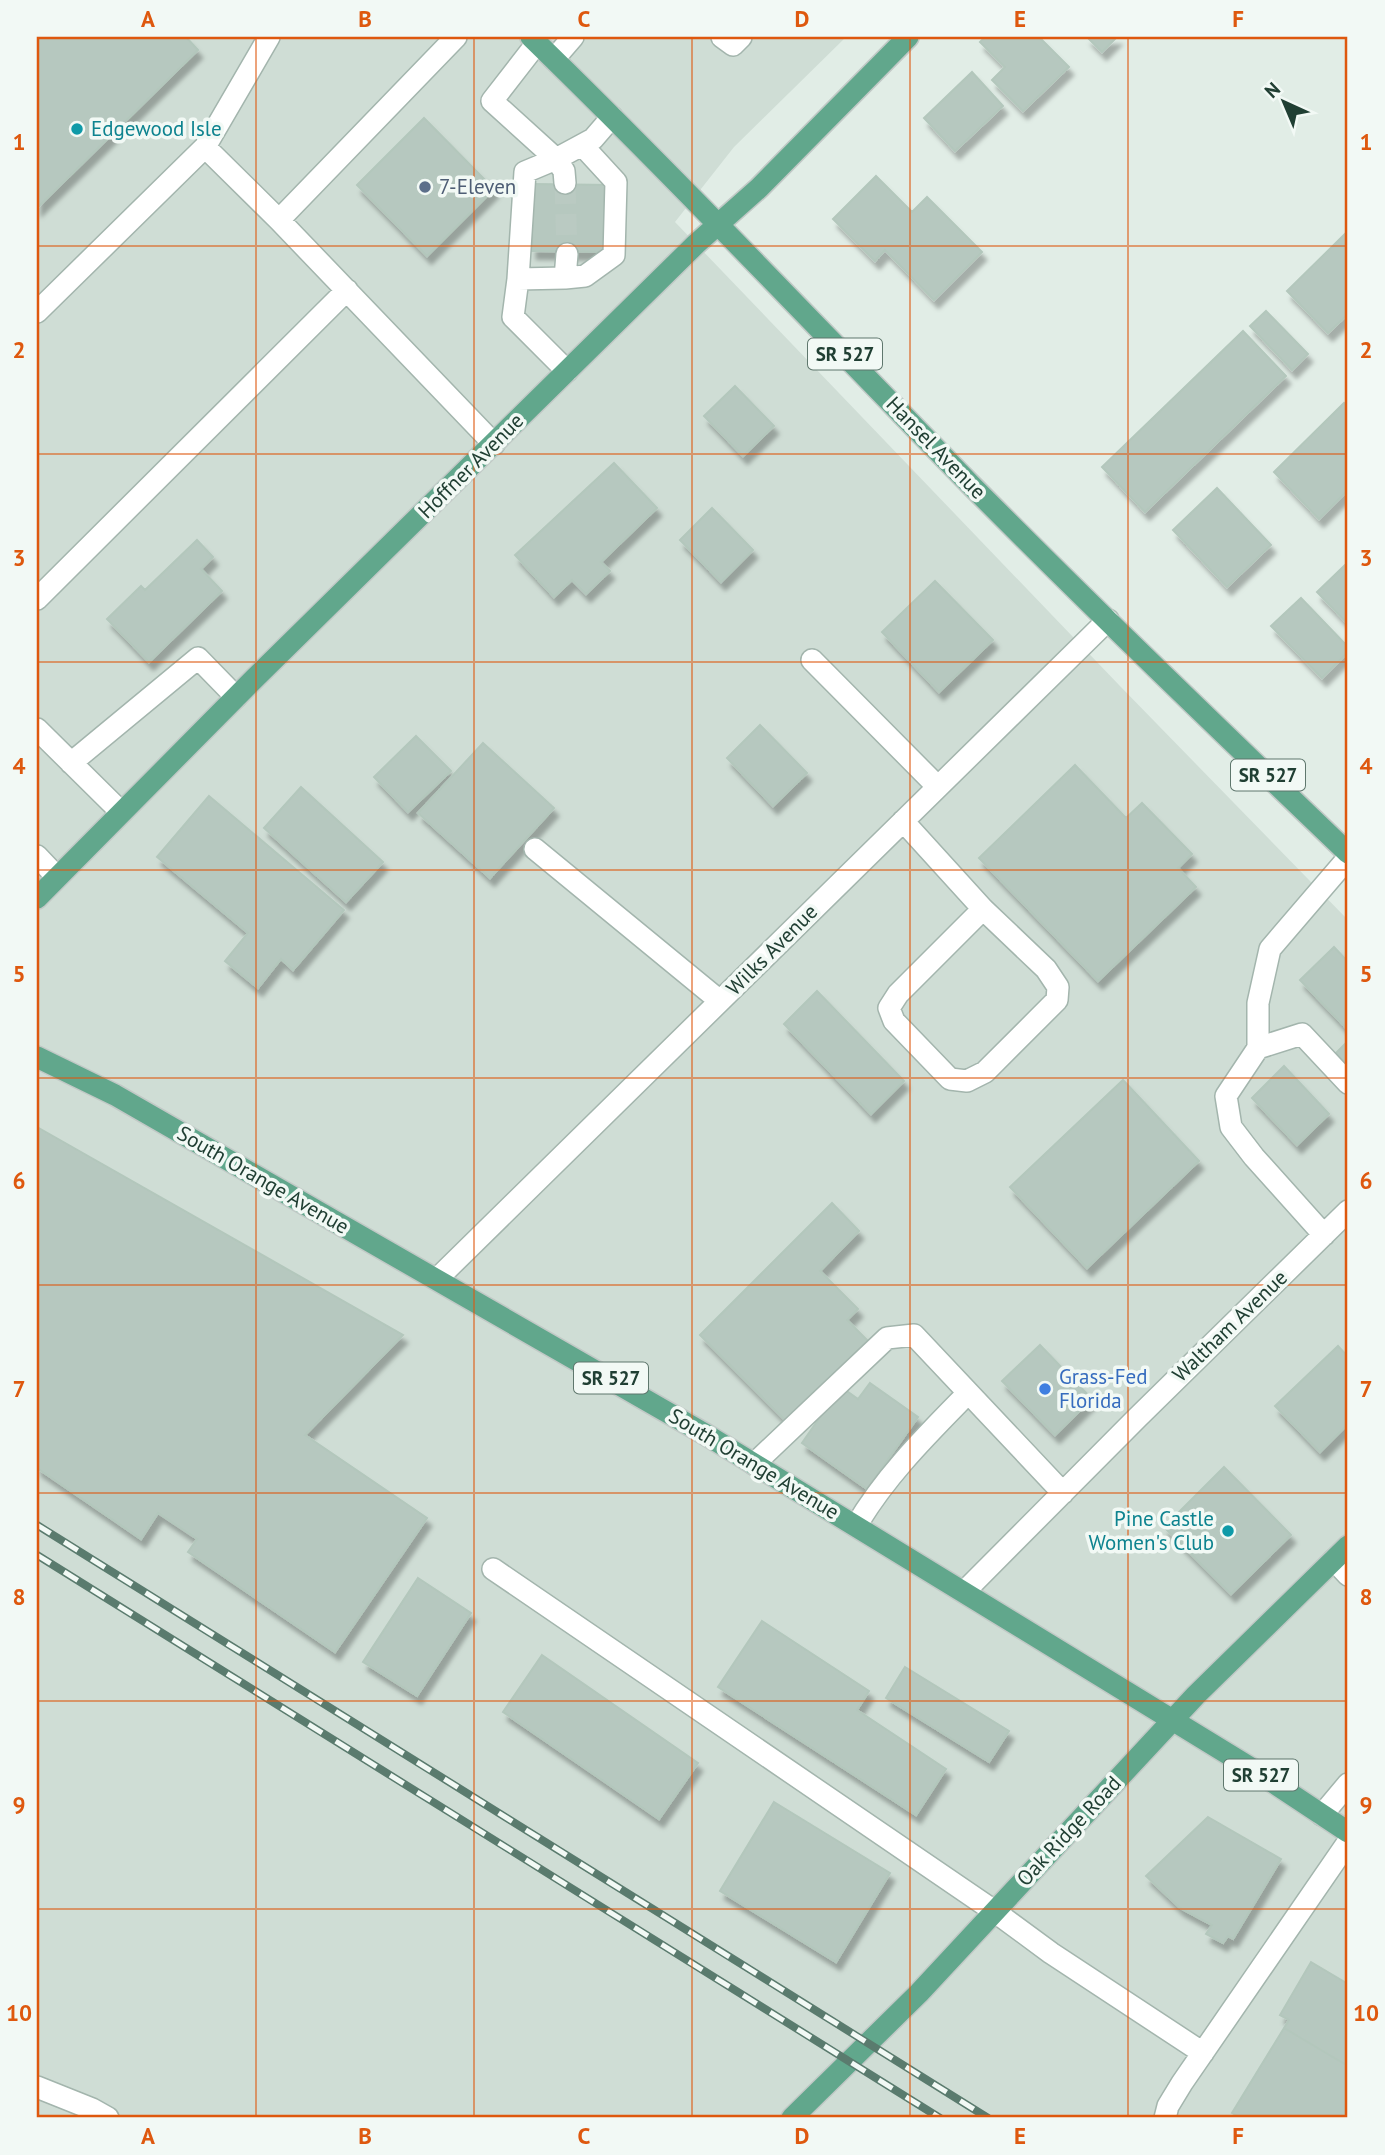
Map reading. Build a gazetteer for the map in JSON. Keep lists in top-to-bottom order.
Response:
{
  "streets": {
    "main road": [
      "SR 527",
      "Hansel Avenue",
      "Hoffner Avenue",
      "South Orange Avenue",
      "Oak Ridge Road"
    ],
    "street": ["Wilks Avenue", "Waltham Avenue"]
  },
  "crossings": [
    ["Hansel Avenue", "Hoffner Avenue"],
    ["Hansel Avenue", "Wilks Avenue"],
    ["Wilks Avenue", "South Orange Avenue"],
    ["South Orange Avenue", "Waltham Avenue"],
    ["South Orange Avenue", "Oak Ridge Road"]
  ],
  "places": [
    "Edgewood Isle",
    "7-Eleven",
    "Grass-Fed Florida",
    "Pine Castle Women's Club"
  ],
  "north": "top left",
  "grid": {
    "columns": [
      "A",
      "B",
      "C",
      "D",
      "E",
      "F"
    ],
    "rows": [
      "1",
      "2",
      "3",
      "4",
      "5",
      "6",
      "7",
      "8",
      "9",
      "10"
    ]
  }
}
